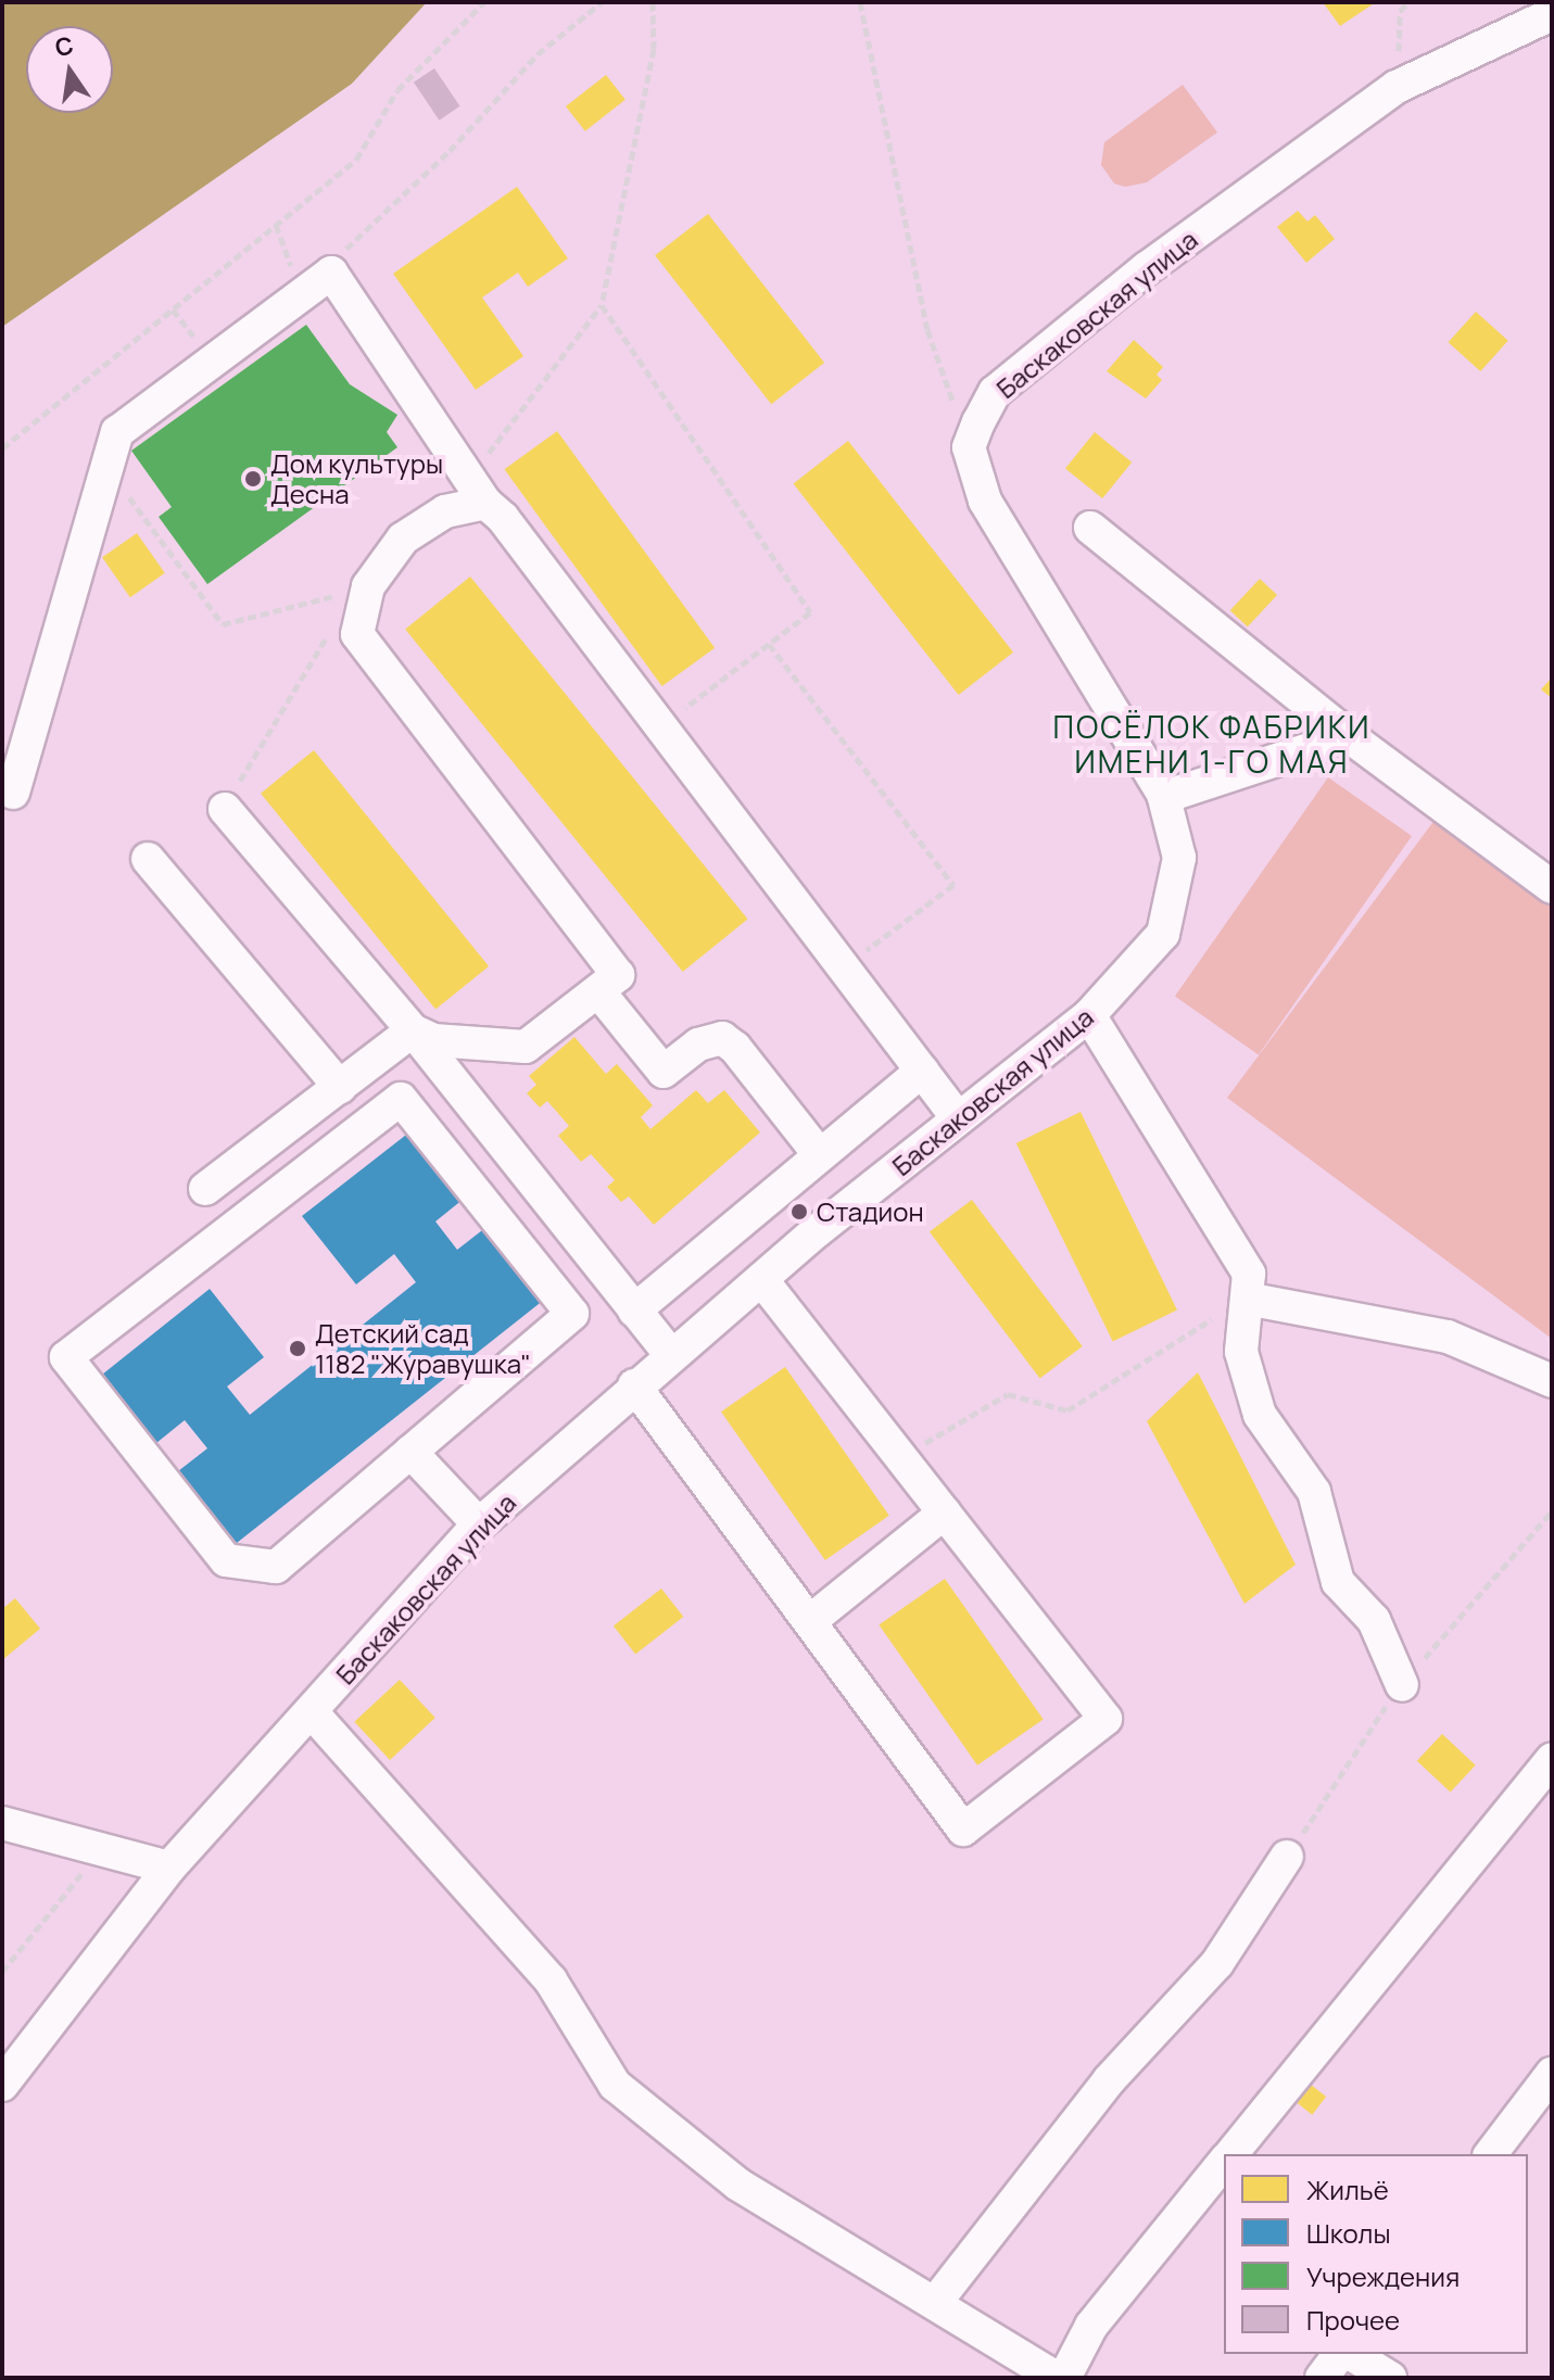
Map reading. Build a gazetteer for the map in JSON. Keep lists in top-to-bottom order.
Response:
{
  "streets": {
    "street": ["Баскаковская улица"]
  },
  "districts": ["ПОСЁЛОК ФАБРИКИ ИМЕНИ 1-ГО МАЯ"],
  "places": ["Дом культуры Десна", "Стадион", "Детский сад 1182 \"Журавушка\""],
  "legend": [
    "Жильё",
    "Школы",
    "Учреждения",
    "Прочее"
  ],
  "north": "top"
}
